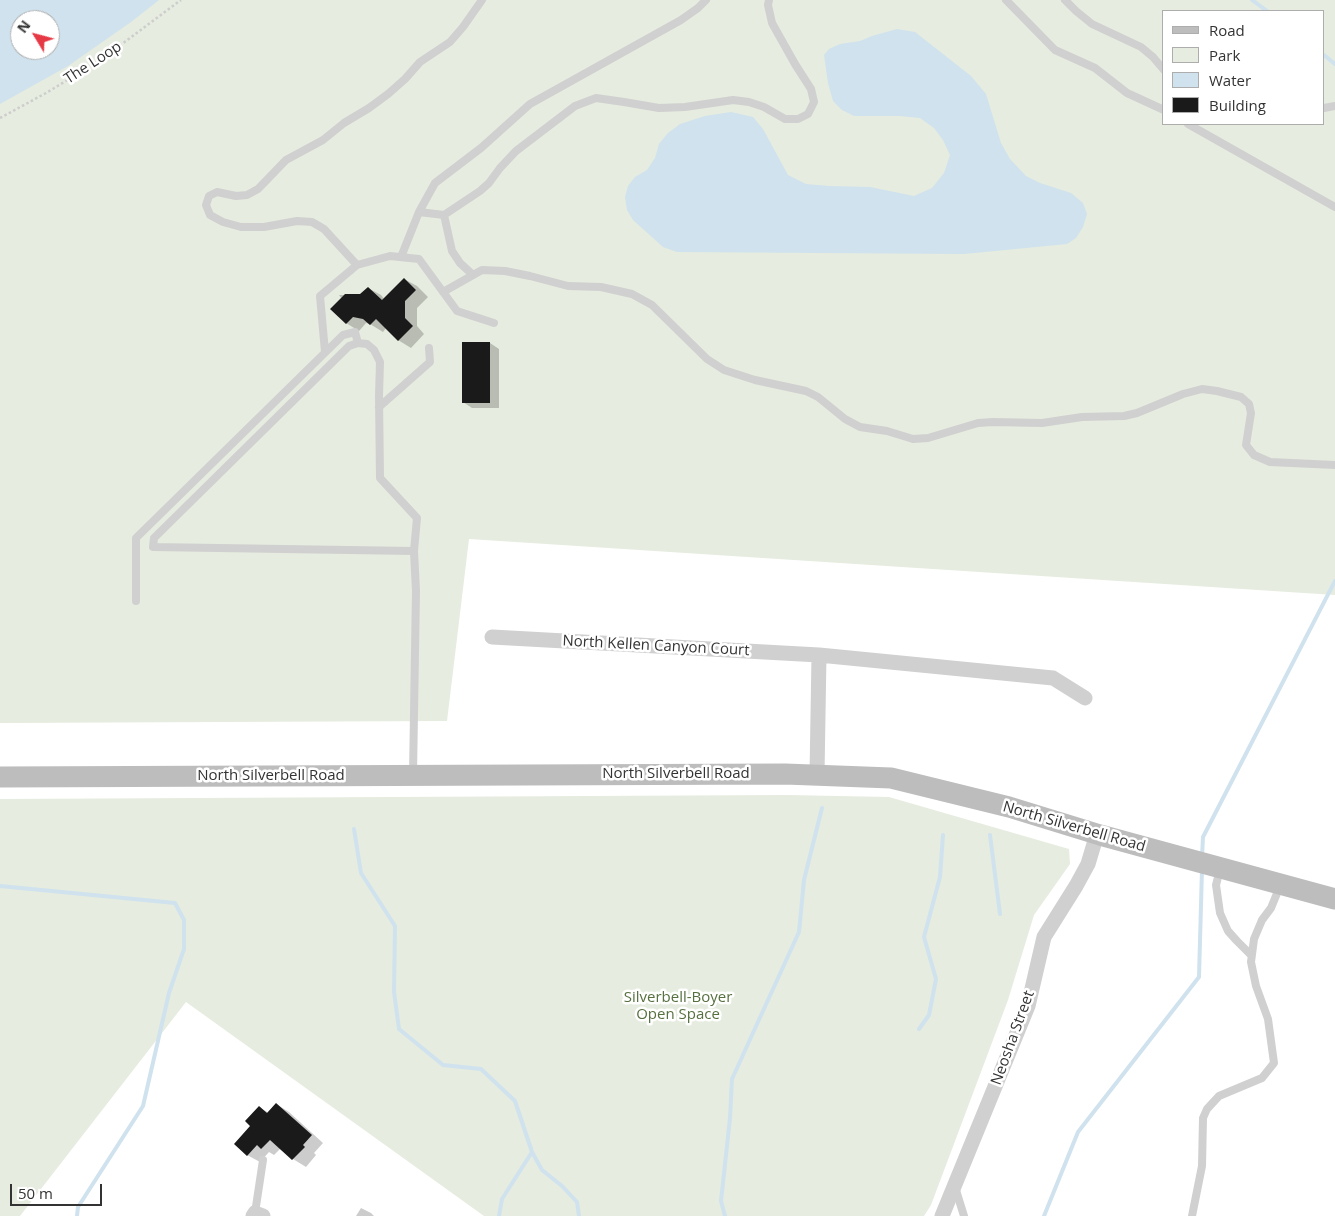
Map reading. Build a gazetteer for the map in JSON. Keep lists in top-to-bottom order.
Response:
{
  "streets": {
    "main road": ["North Silverbell Road"],
    "street": ["North Kellen Canyon Court", "Neosha Street"],
    "path": ["The Loop"]
  },
  "crossings": [
    ["North Silverbell Road", "Neosha Street"]
  ],
  "parks": ["Silverbell-Boyer Open Space"],
  "legend": [
    "Road",
    "Park",
    "Water",
    "Building"
  ],
  "scale_bar": "50 m",
  "north": "top left"
}
